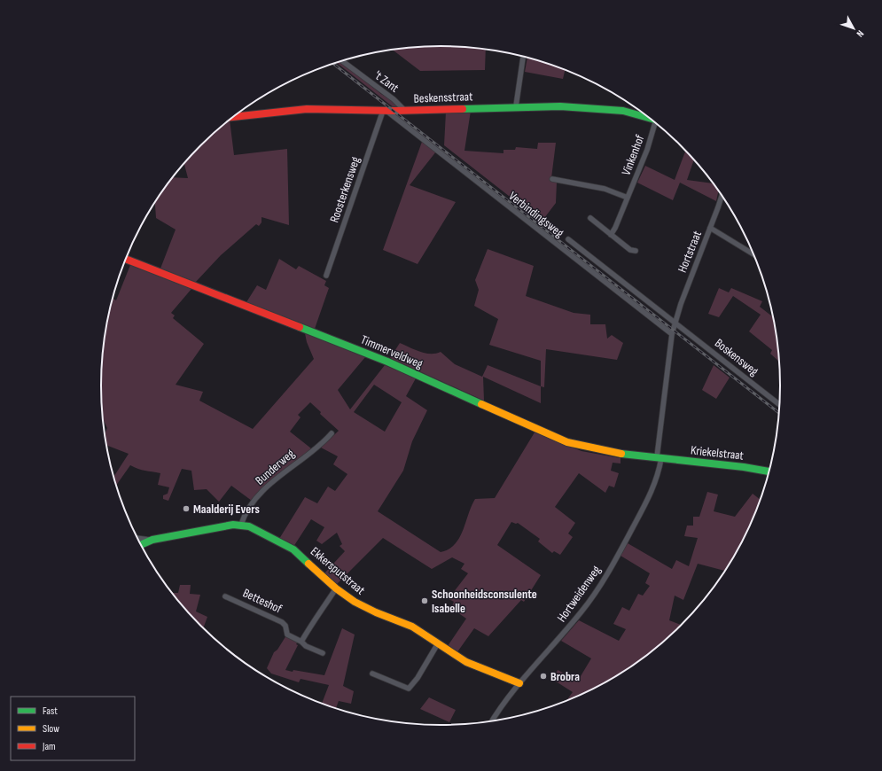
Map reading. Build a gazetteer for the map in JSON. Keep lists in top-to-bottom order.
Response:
{
  "streets": {
    "street": [
      "'t Zant",
      "Beskensstraat",
      "Vinkenhof",
      "Roosterkensweg",
      "Verbindingsweg",
      "Hortstraat",
      "Timmerveldweg",
      "Boskensweg",
      "Kriekelstraat",
      "Bunderweg",
      "Ekkersputstraat",
      "Hortweidenweg",
      "Betteshof"
    ]
  },
  "crossings": [
    ["'t Zant", "Beskensstraat"],
    ["Beskensstraat", "Roosterkensweg"],
    ["Beskensstraat", "Verbindingsweg"],
    ["Roosterkensweg", "Verbindingsweg"],
    ["Verbindingsweg", "Hortstraat"],
    ["Verbindingsweg", "Hortweidenweg"],
    ["Hortstraat", "Boskensweg"],
    ["Hortstraat", "Hortweidenweg"],
    ["Timmerveldweg", "Kriekelstraat"],
    ["Timmerveldweg", "Hortweidenweg"],
    ["Kriekelstraat", "Hortweidenweg"],
    ["Bunderweg", "Ekkersputstraat"],
    ["Ekkersputstraat", "Hortweidenweg"]
  ],
  "places": ["Maalderij Evers", "Schoonheidsconsulente Isabelle", "Brobra"],
  "legend": ["Fast", "Slow", "Jam"],
  "north": "bottom right"
}
